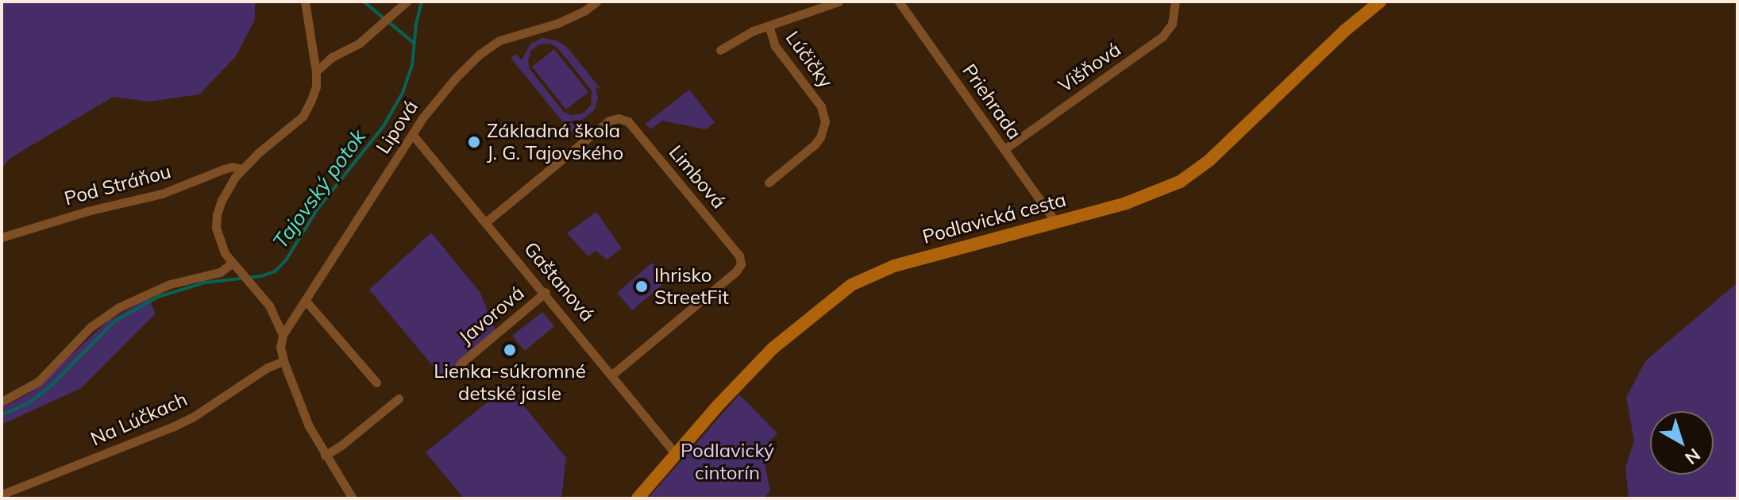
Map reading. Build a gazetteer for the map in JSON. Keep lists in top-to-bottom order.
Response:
{
  "streets": {
    "main road": ["Podlavická cesta"],
    "street": [
      "Lúčičky",
      "Višňová",
      "Priehrada",
      "Lipová",
      "Limbová",
      "Pod Stráňou",
      "Gaštanová",
      "Javorová",
      "Na Lúčkach"
    ]
  },
  "crossings": [
    ["Višňová", "Priehrada"],
    ["Priehrada", "Podlavická cesta"],
    ["Lipová", "Gaštanová"],
    ["Limbová", "Gaštanová"],
    ["Podlavická cesta", "Gaštanová"],
    ["Gaštanová", "Javorová"]
  ],
  "water": ["Tajovský potok"],
  "parks": ["Podlavický cintorín"],
  "places": ["Základná škola J. G. Tajovského", "Ihrisko StreetFit", "Lienka-súkromné detské jasle"],
  "north": "bottom right"
}
